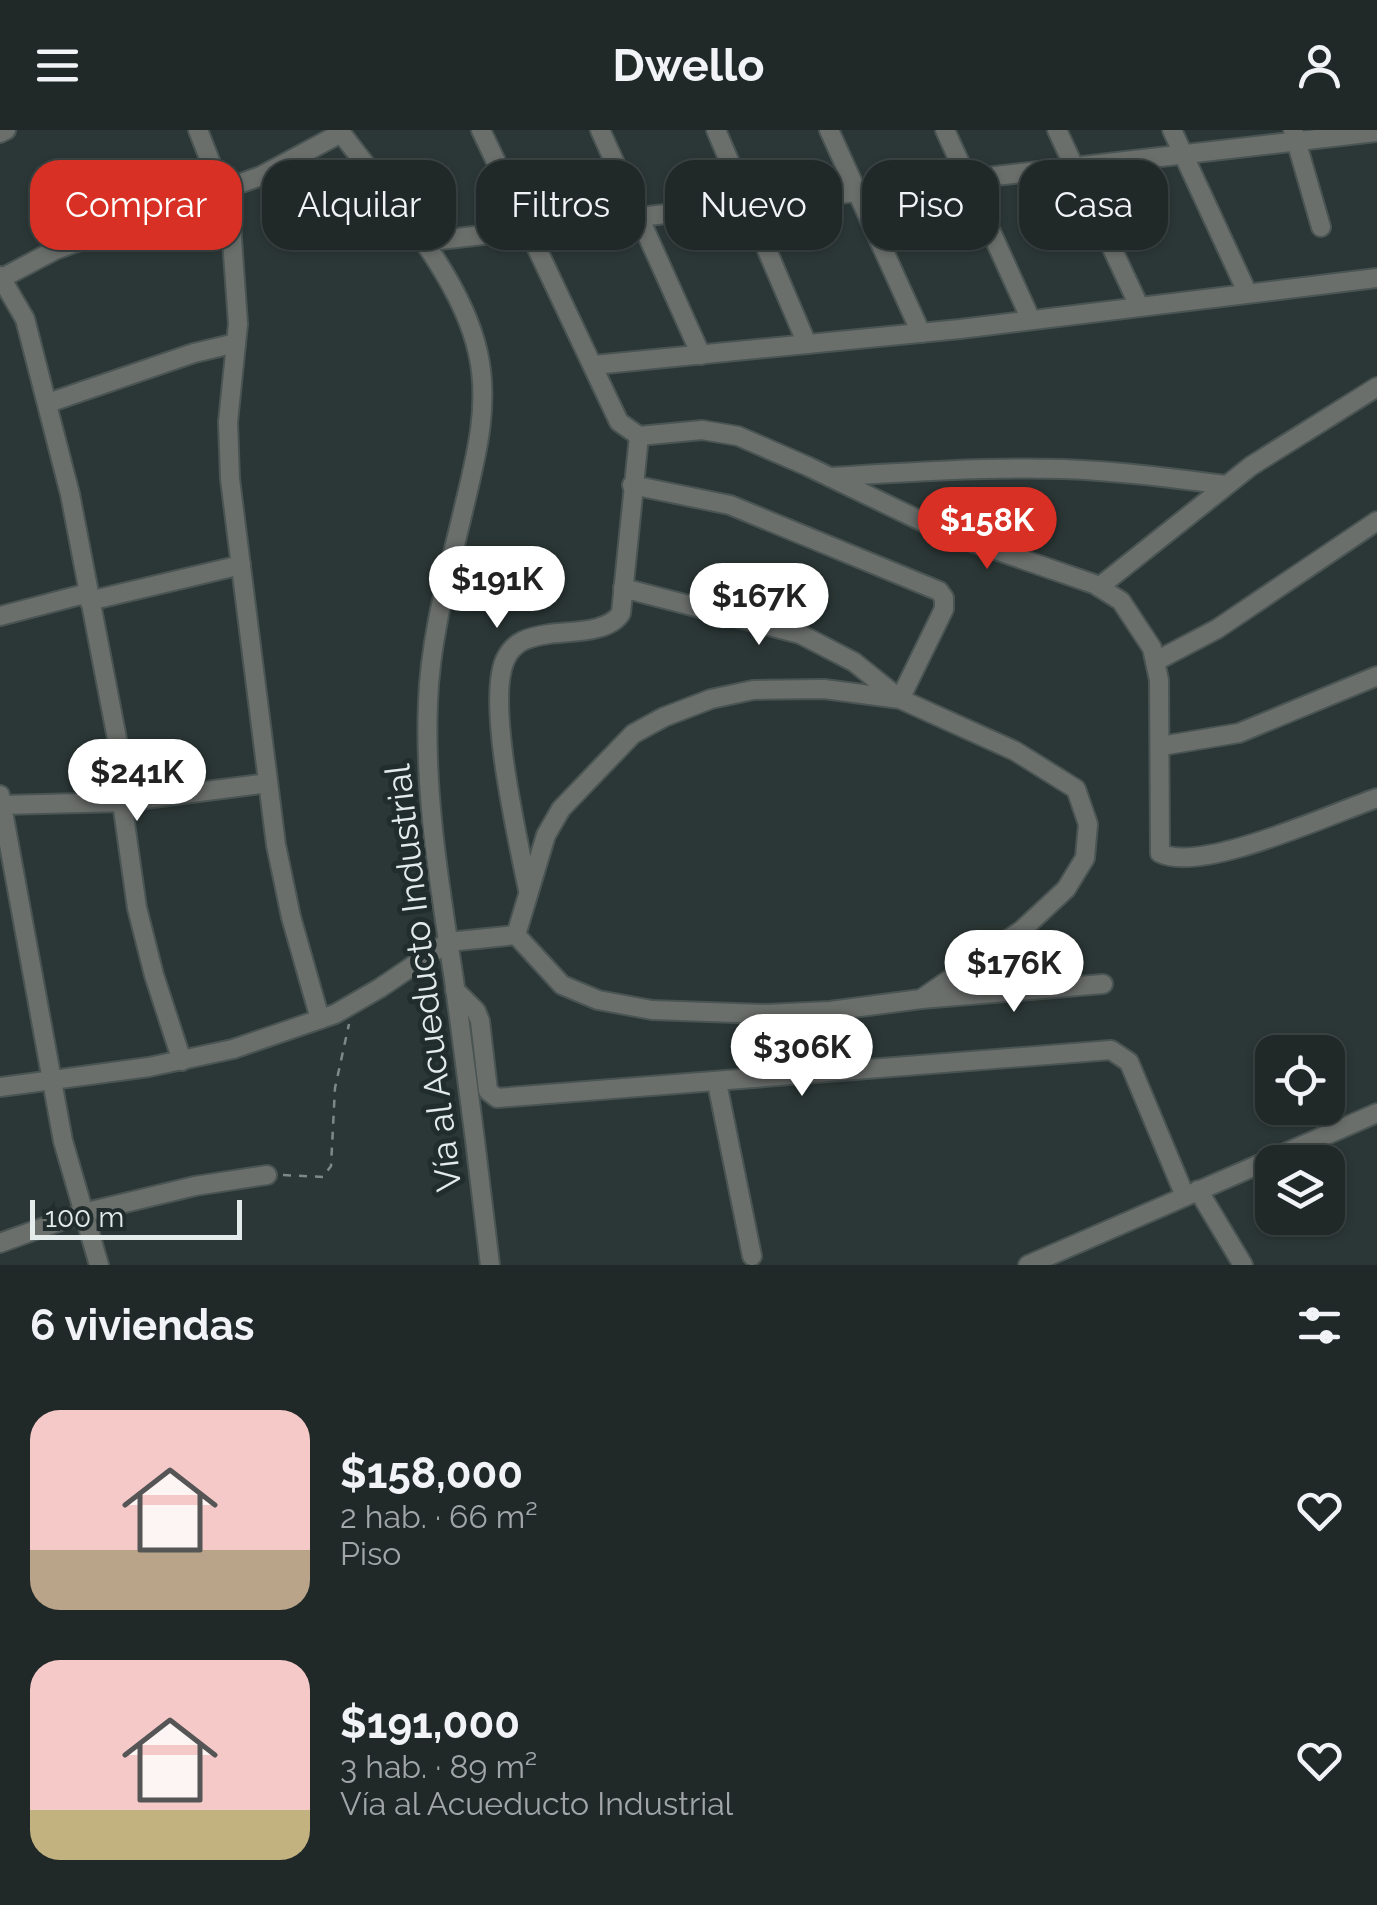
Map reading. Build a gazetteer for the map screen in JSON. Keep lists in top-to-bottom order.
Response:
{
  "streets": {
    "street": ["Vía al Acueducto Industrial"]
  },
  "scale_bar": "100 m",
  "page": {
    "header": "Dwello",
    "chip": [
      "Comprar",
      "Alquilar",
      "Filtros",
      "Nuevo",
      "Piso",
      "Casa"
    ],
    "price": [
      "$158K",
      "$191K",
      "$167K",
      "$241K",
      "$176K",
      "$306K"
    ],
    "scale": "100 m",
    "heading": "6 viviendas",
    "list": [
      {
        "name": "$158,000",
        "note": "2 hab. · 66 m² · Piso"
      },
      {
        "name": "$191,000",
        "note": "3 hab. · 89 m² · Vía al Acueducto Industrial"
      }
    ]
  }
}
